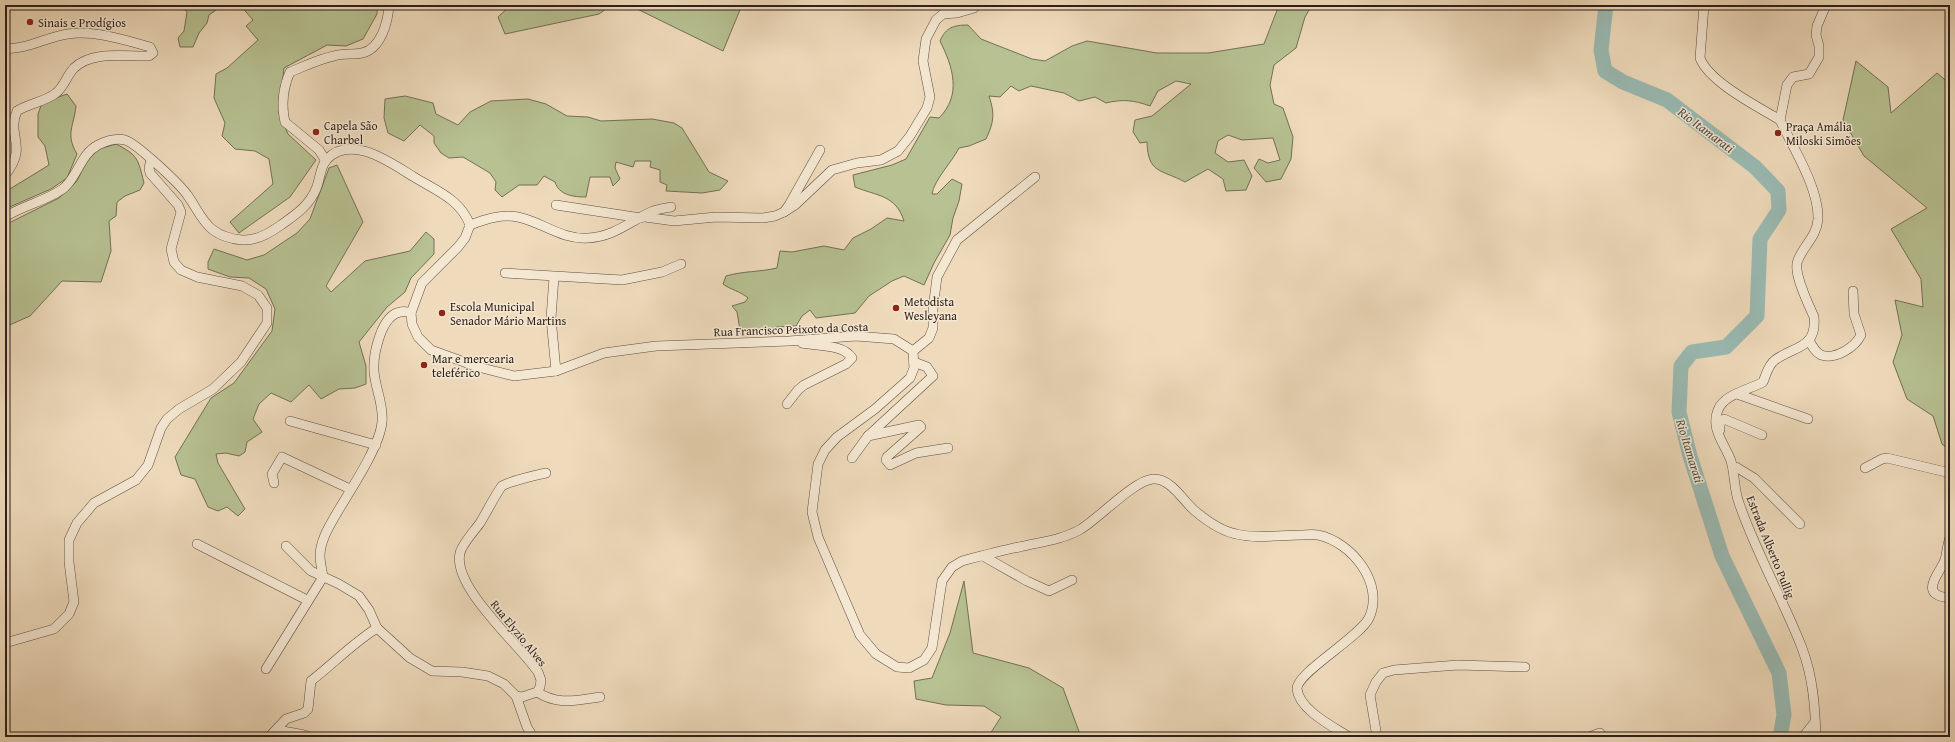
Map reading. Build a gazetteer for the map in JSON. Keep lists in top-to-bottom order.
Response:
{
  "streets": {
    "street": ["Rua Francisco Peixoto da Costa", "Estrada Alberto Pullig", "Rua Elyzio Alves"]
  },
  "water": ["Rio Itamarati"],
  "places": [
    "Sinais e Prodígios",
    "Capela São Charbel",
    "Praça Amália Miloski Simões",
    "Metodista Wesleyana",
    "Escola Municipal Senador Mário Martins",
    "Mar e mercearia teleférico"
  ]
}
